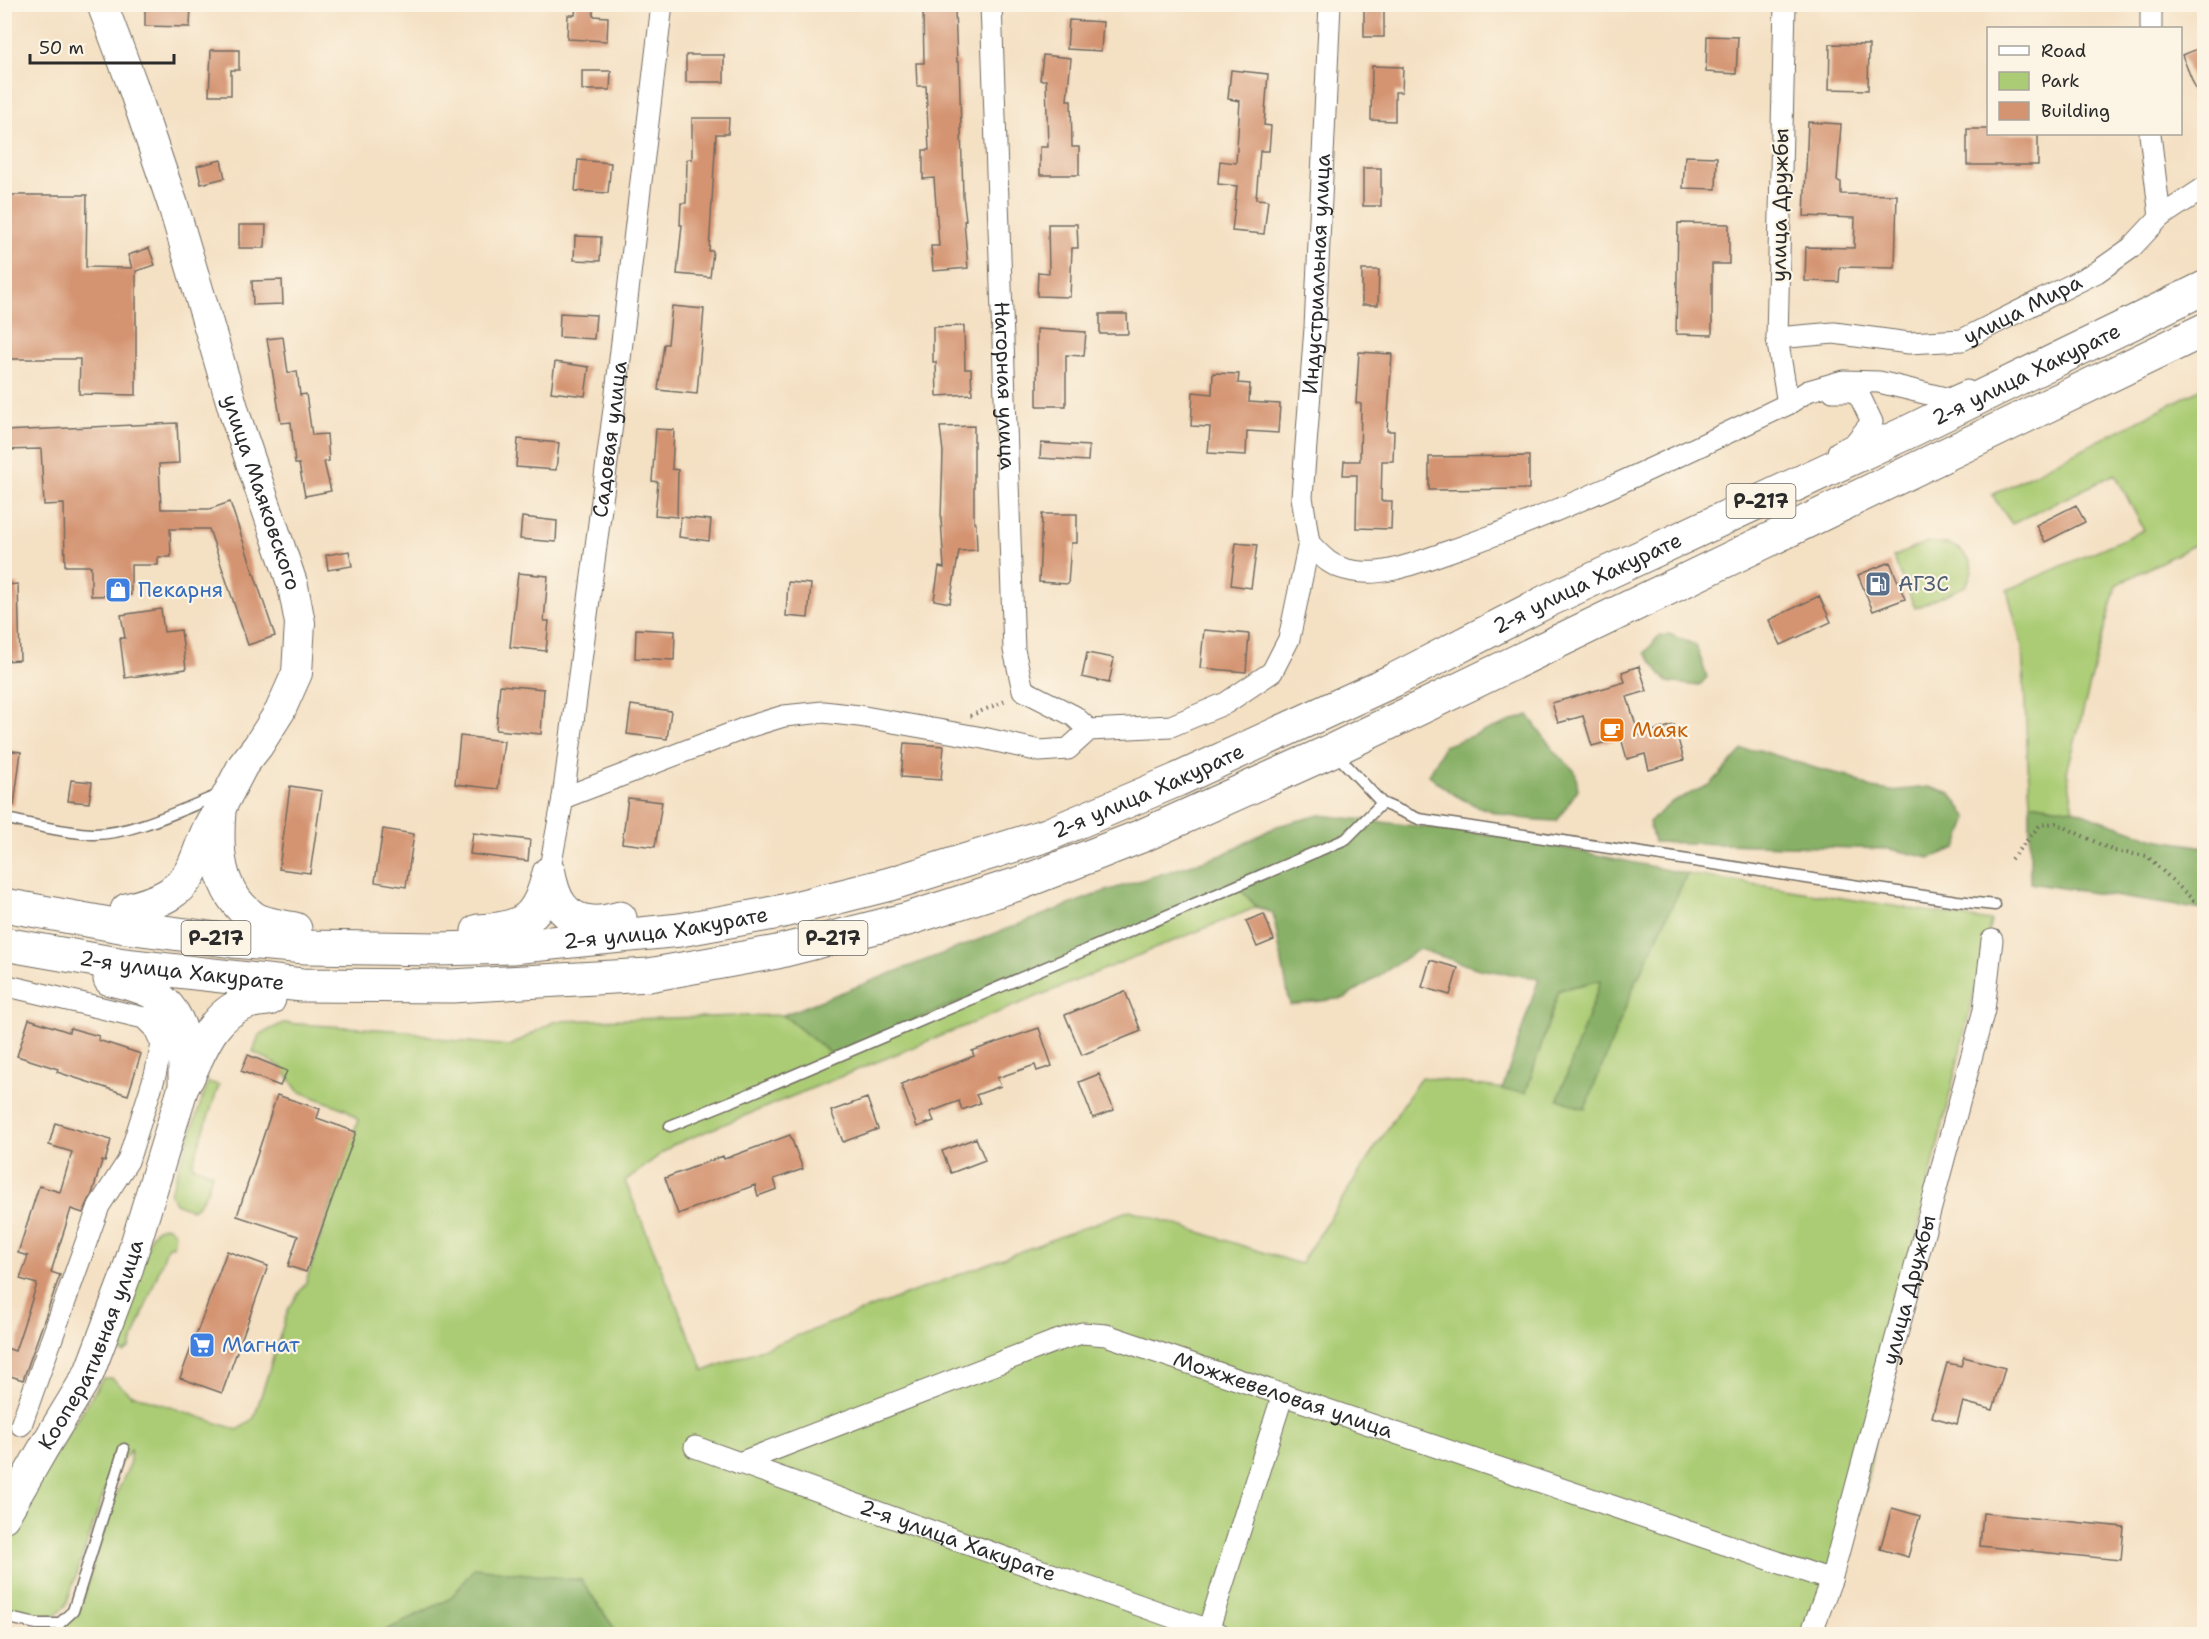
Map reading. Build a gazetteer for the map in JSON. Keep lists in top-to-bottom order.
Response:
{
  "streets": {
    "main road": [
      "2-я улица Хакурате",
      "улица Маяковского",
      "Р-217",
      "Кооперативная улица"
    ],
    "street": [
      "улица Дружбы",
      "Индустриальная улица",
      "улица Мира",
      "Нагорная улица",
      "Садовая улица",
      "Можжевеловая улица"
    ]
  },
  "crossings": [
    ["улица Дружбы", "улица Мира"],
    ["улица Дружбы", "Можжевеловая улица"],
    ["2-я улица Хакурате", "Кооперативная улица"],
    ["2-я улица Хакурате", "Можжевеловая улица"]
  ],
  "places": {
    "fuel station": ["АГЗС"],
    "shop": ["Пекарня"],
    "cafe": ["Маяк"],
    "supermarket": ["Магнат"]
  },
  "legend": ["Road", "Park", "Building"],
  "scale_bar": "50 m"
}
